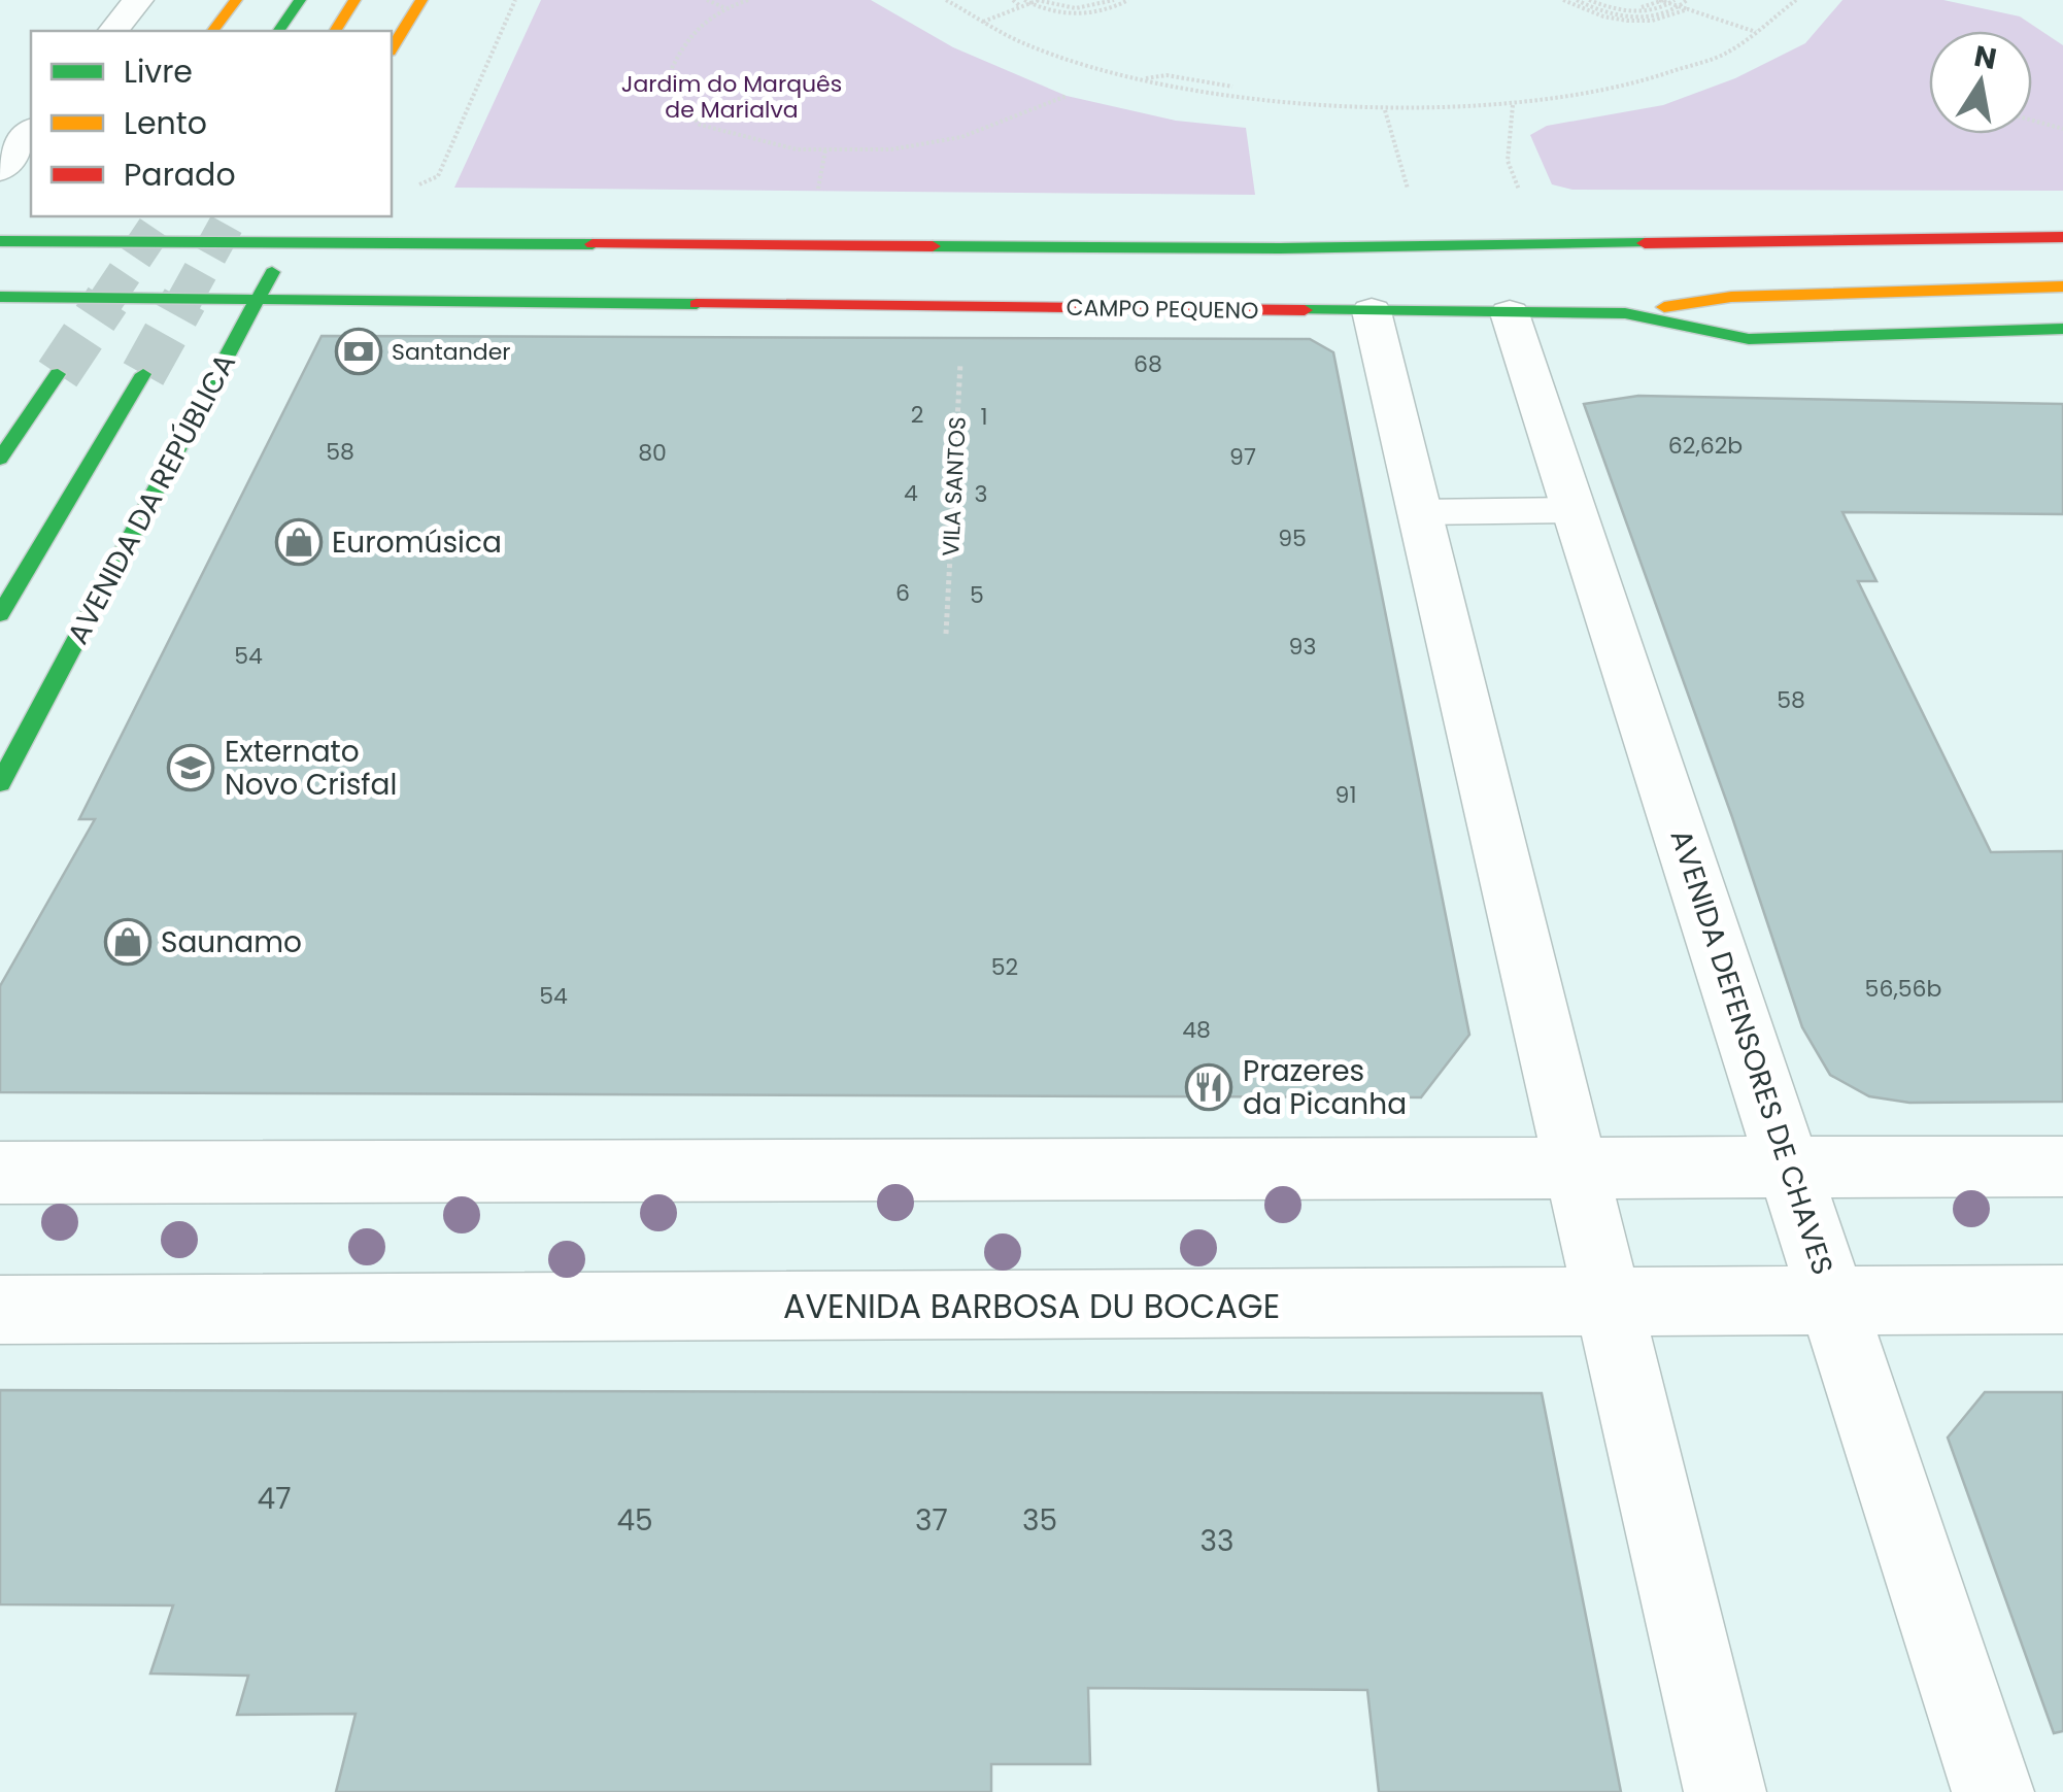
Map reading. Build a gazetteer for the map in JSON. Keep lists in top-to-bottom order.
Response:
{
  "streets": {
    "main road": ["CAMPO PEQUENO", "AVENIDA DA REPÚBLICA"],
    "street": ["AVENIDA DEFENSORES DE CHAVES", "AVENIDA BARBOSA DU BOCAGE"],
    "path": ["VILA SANTOS"]
  },
  "crossings": [
    ["CAMPO PEQUENO", "AVENIDA DA REPÚBLICA"],
    ["CAMPO PEQUENO", "AVENIDA DEFENSORES DE CHAVES"],
    ["AVENIDA DEFENSORES DE CHAVES", "AVENIDA BARBOSA DU BOCAGE"]
  ],
  "parks": ["Jardim do Marquês de Marialva"],
  "places": {
    "bank": ["Santander"],
    "shop": ["Euromúsica", "Saunamo"],
    "school or university": ["Externato Novo Crisfal"],
    "restaurant": ["Prazeres da Picanha"]
  },
  "house_numbers": [
    "68",
    "2",
    "1",
    "62,62b",
    "58",
    "80",
    "97",
    "4",
    "3",
    "95",
    "6",
    "5",
    "93",
    "54",
    "58",
    "91",
    "52",
    "56,56b",
    "54",
    "48",
    "47",
    "45",
    "37",
    "35",
    "33"
  ],
  "legend": ["Livre", "Lento", "Parado"],
  "north": "top"
}
